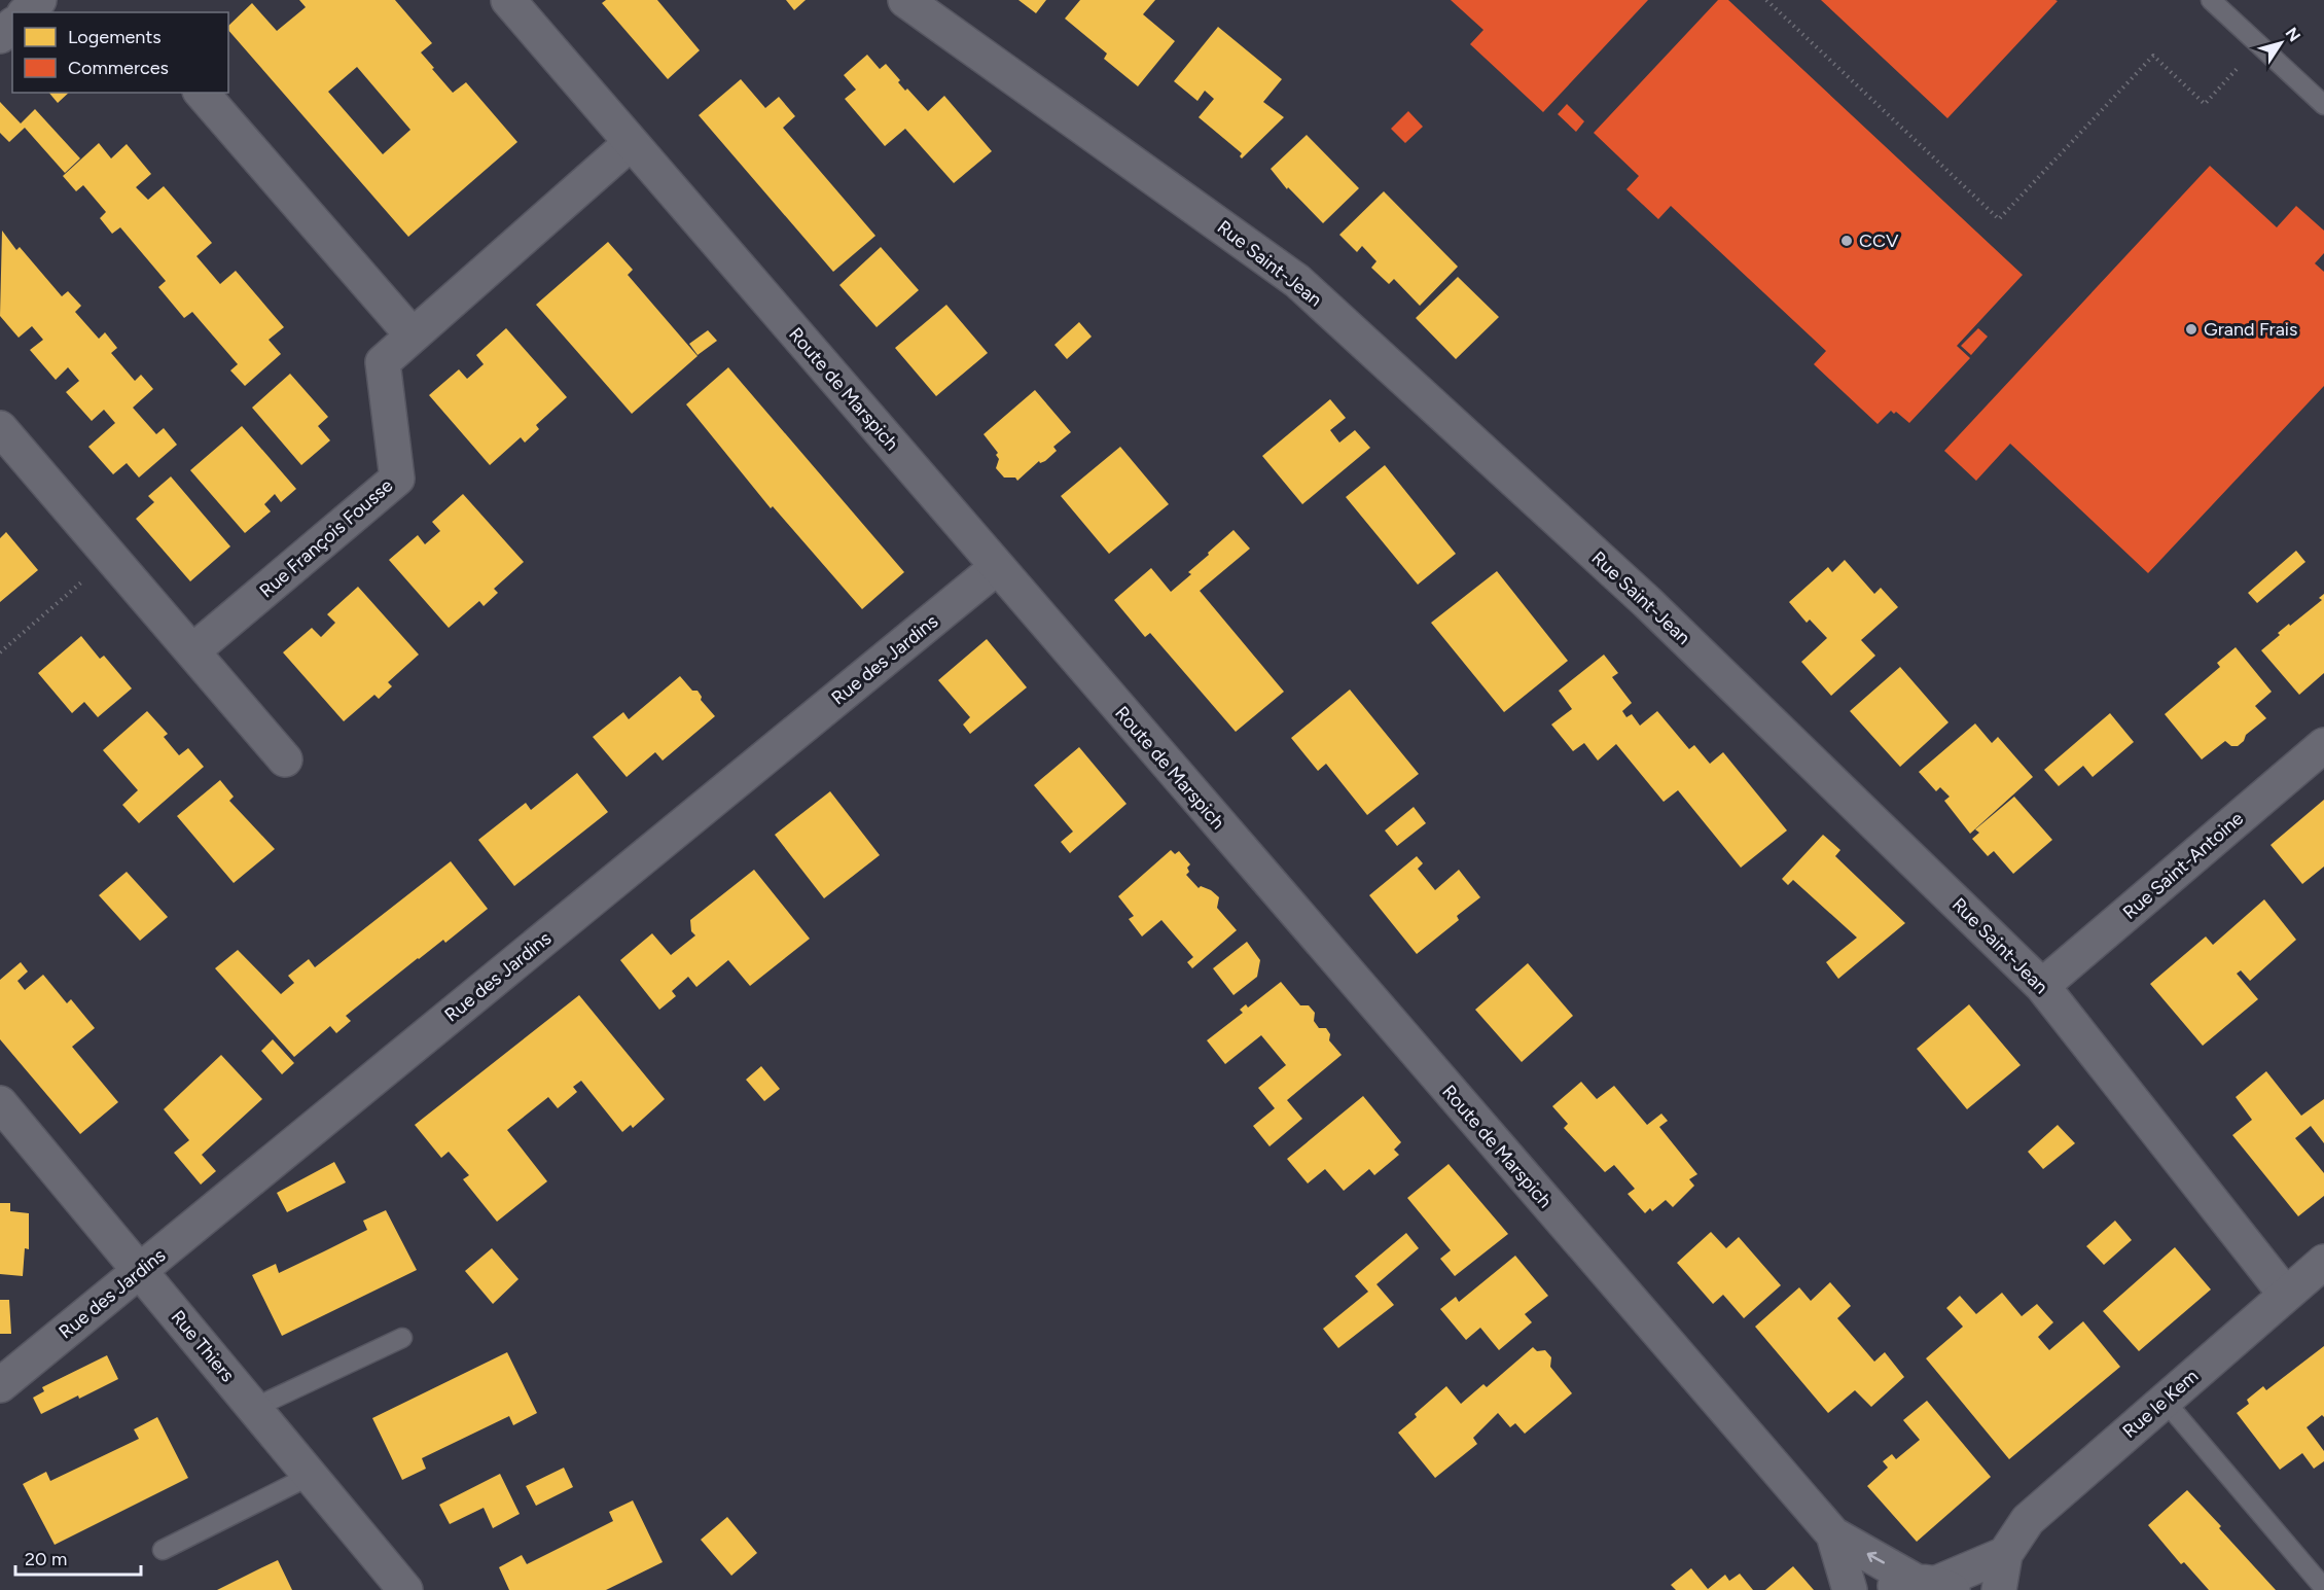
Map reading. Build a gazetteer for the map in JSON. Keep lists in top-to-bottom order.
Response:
{
  "streets": {
    "street": [
      "Rue Saint-Jean",
      "Route de Marspich",
      "Rue François Fousse",
      "Rue des Jardins",
      "Rue Saint-Antoine",
      "Rue Thiers",
      "Rue le Kem"
    ]
  },
  "crossings": [
    ["Rue Saint-Jean", "Rue Saint-Antoine"],
    ["Rue Saint-Jean", "Rue le Kem"],
    ["Route de Marspich", "Rue François Fousse"],
    ["Route de Marspich", "Rue des Jardins"],
    ["Rue des Jardins", "Rue Thiers"]
  ],
  "places": ["CCV", "Grand Frais"],
  "legend": ["Logements", "Commerces"],
  "scale_bar": "20 m",
  "north": "top right"
}
